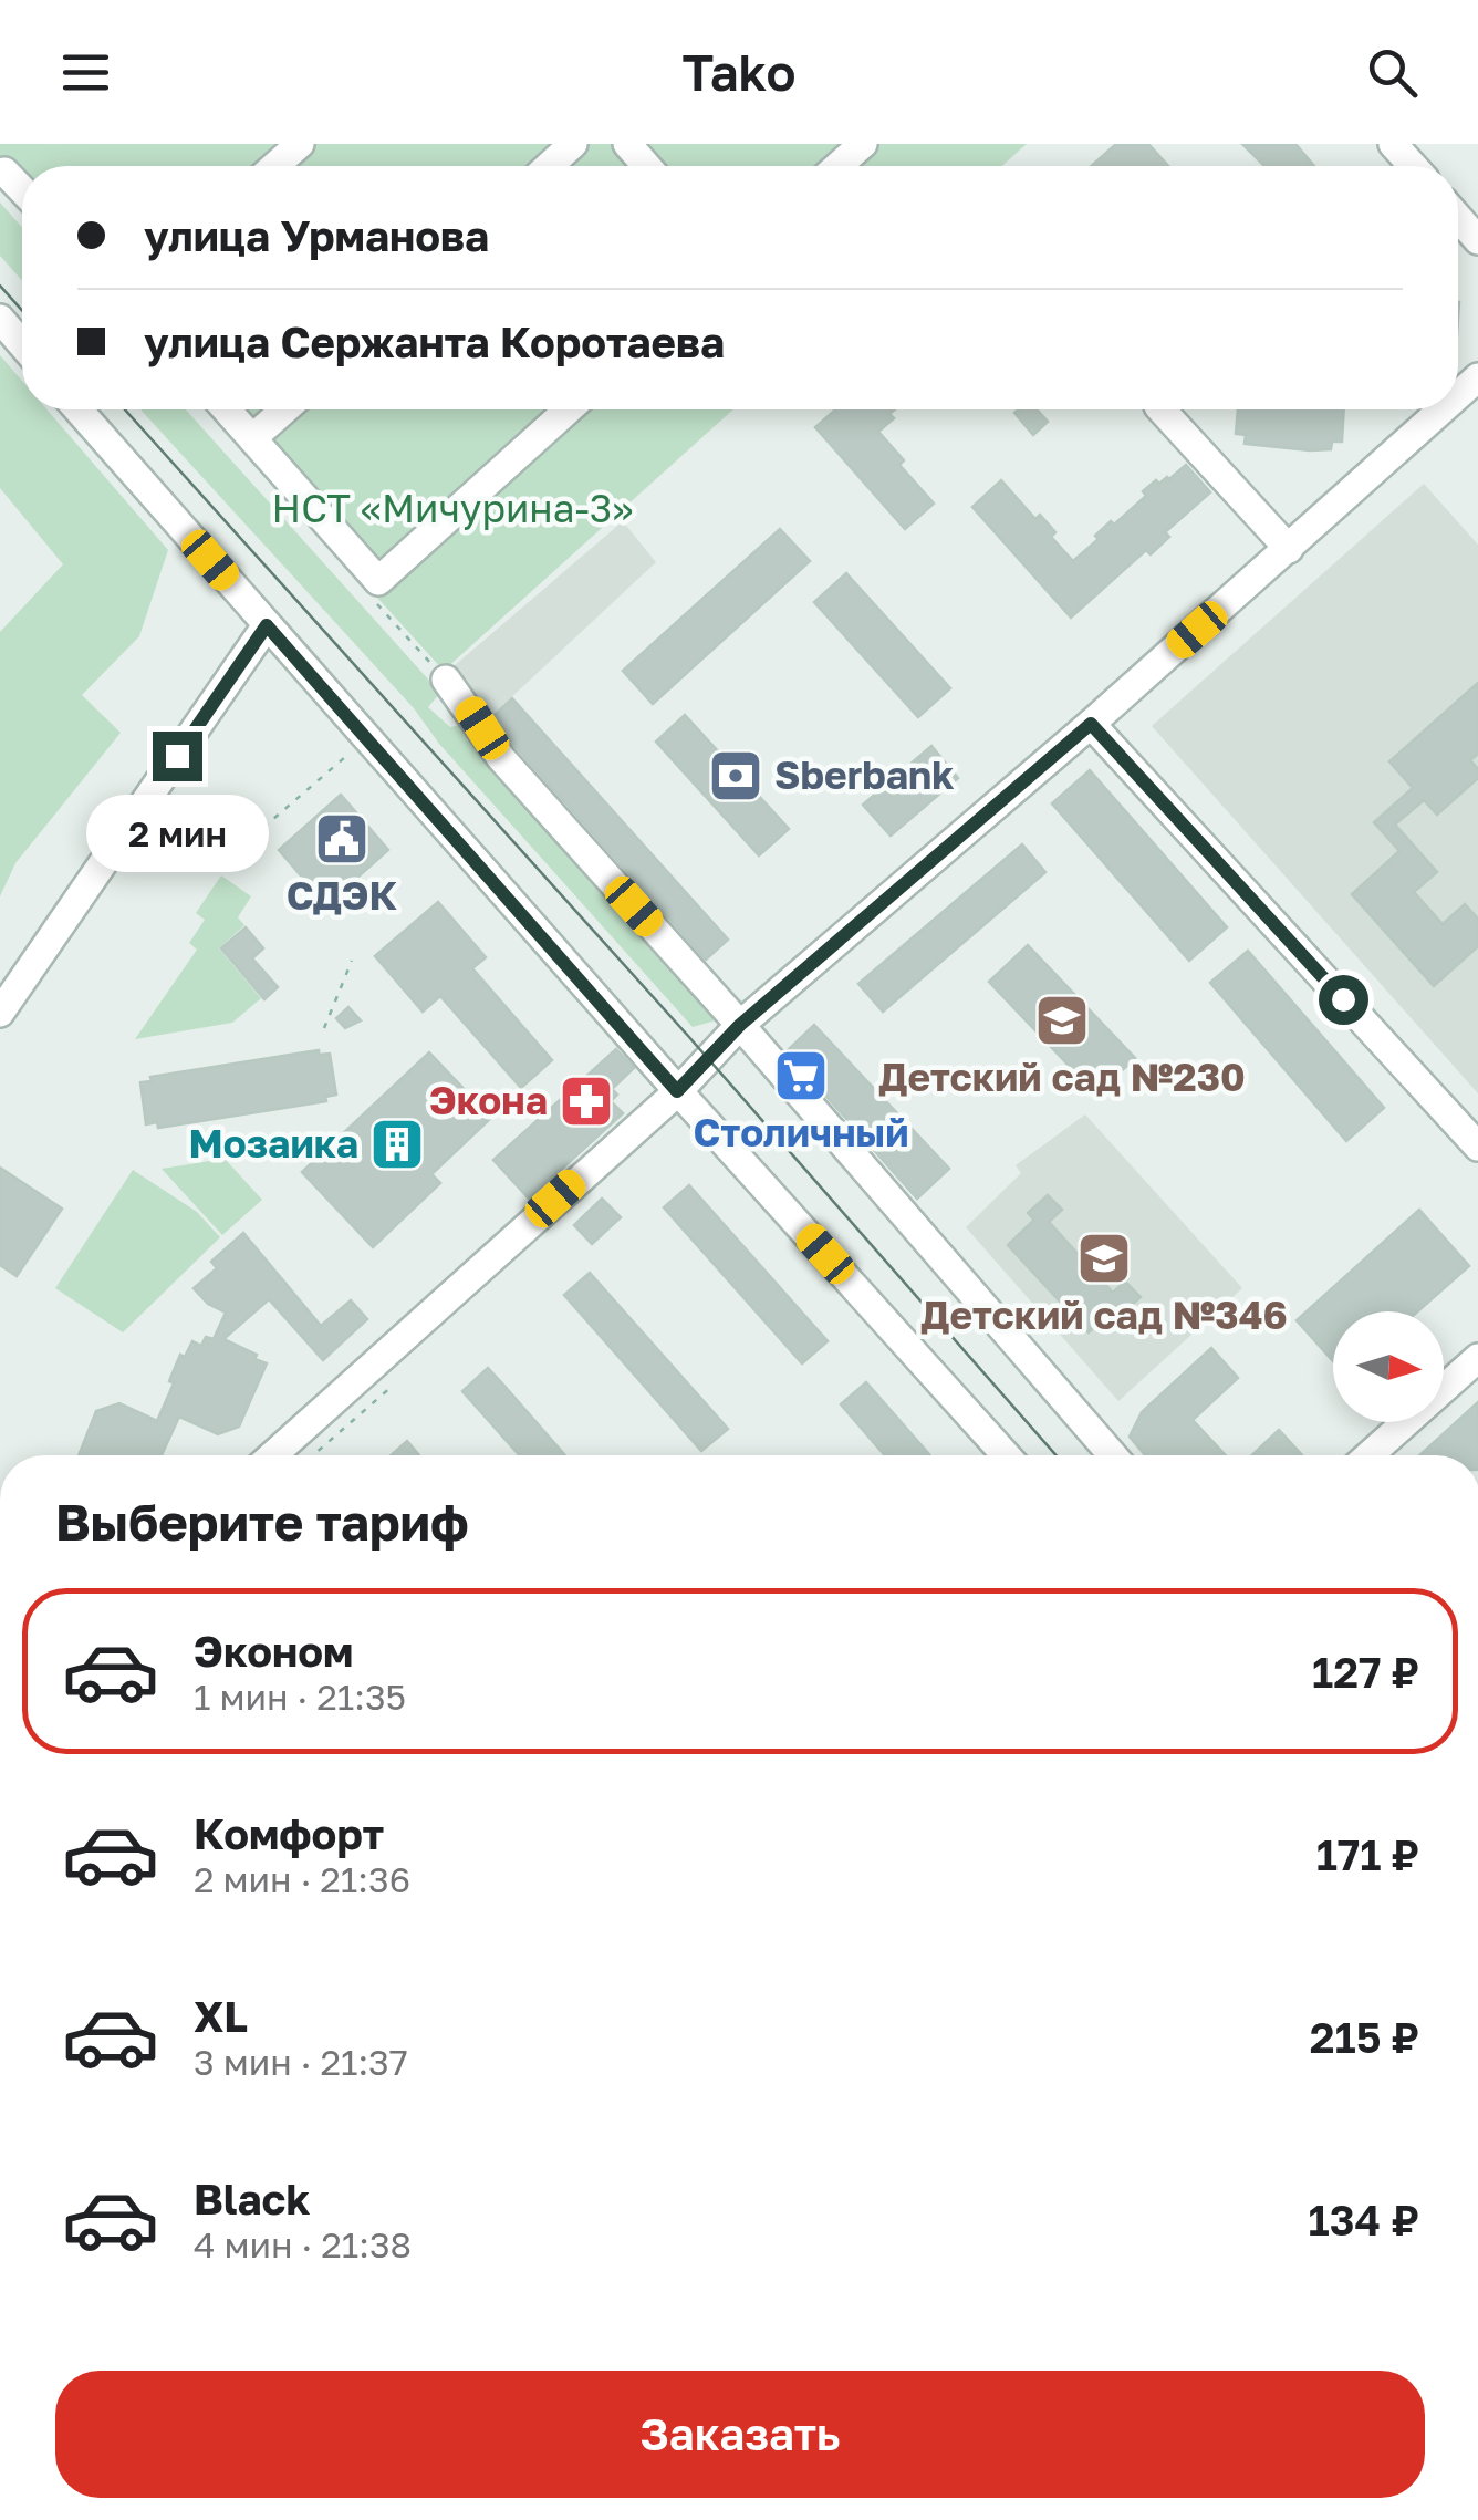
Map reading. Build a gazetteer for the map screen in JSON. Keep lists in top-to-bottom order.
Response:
{
  "parks": ["НСТ «Мичурина-3»"],
  "places": {
    "bank": ["Sberbank"],
    "public building": ["СДЭК"],
    "school or university": ["Детский сад №230", "Детский сад №346"],
    "supermarket": ["Столичный"],
    "pharmacy": ["Экона"],
    "building": ["Мозаика"]
  },
  "north": "right",
  "page": {
    "header": "Tako",
    "banner": ["улица Урманова", "улица Сержанта Коротаева"],
    "bubble": "2 мин",
    "heading": "Выберите тариф",
    "list": [
      {
        "name": "Эконом",
        "note": "1 мин · 21:35",
        "value": "127 ₽"
      },
      {
        "name": "Комфорт",
        "note": "2 мин · 21:36",
        "value": "171 ₽"
      },
      {
        "name": "XL",
        "note": "3 мин · 21:37",
        "value": "215 ₽"
      },
      {
        "name": "Black",
        "note": "4 мин · 21:38",
        "value": "134 ₽"
      }
    ],
    "buttons": "Заказать"
  }
}
